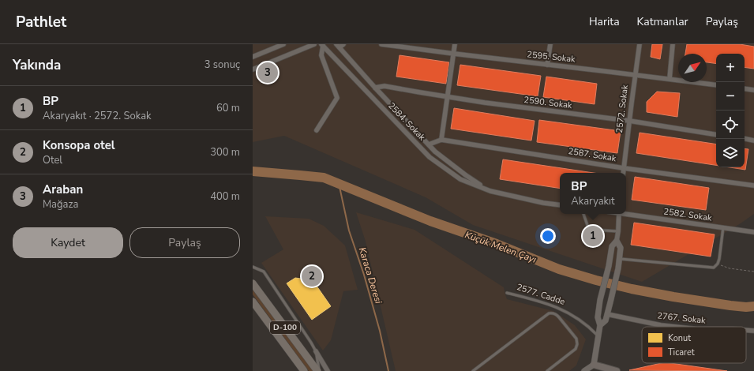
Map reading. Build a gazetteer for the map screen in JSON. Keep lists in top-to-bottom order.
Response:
{
  "streets": {
    "highway": ["D-100"],
    "street": [
      "2595. Sokak",
      "2590. Sokak",
      "2572. Sokak",
      "2584. Sokak",
      "2587. Sokak",
      "2582. Sokak",
      "2767. Sokak"
    ],
    "lane": ["2577. Cadde"]
  },
  "crossings": [
    ["2595. Sokak", "2572. Sokak"],
    ["2590. Sokak", "2572. Sokak"],
    ["2590. Sokak", "2584. Sokak"],
    ["2572. Sokak", "2587. Sokak"],
    ["2584. Sokak", "2587. Sokak"]
  ],
  "water": ["Küçük Melen Çayı", "Karaca Deresi"],
  "legend": ["Konut", "Ticaret"],
  "north": "top right",
  "page": {
    "header": "Pathlet",
    "nav": ["Harita", "Katmanlar", "Paylaş"],
    "heading": ["Yakında", "3 sonuç"],
    "map_buttons": ["+", "−"],
    "pins": ["3", "1", "2"],
    "list": [
      {
        "mark": "1",
        "name": "BP",
        "note": "Akaryakıt · 2572. Sokak",
        "value": "60 m"
      },
      {
        "mark": "2",
        "name": "Konsopa otel",
        "note": "Otel",
        "value": "300 m"
      },
      {
        "mark": "3",
        "name": "Araban",
        "note": "Mağaza",
        "value": "400 m"
      }
    ],
    "popup": ["BP", "Akaryakıt"],
    "buttons": ["Kaydet", "Paylaş"]
  }
}
